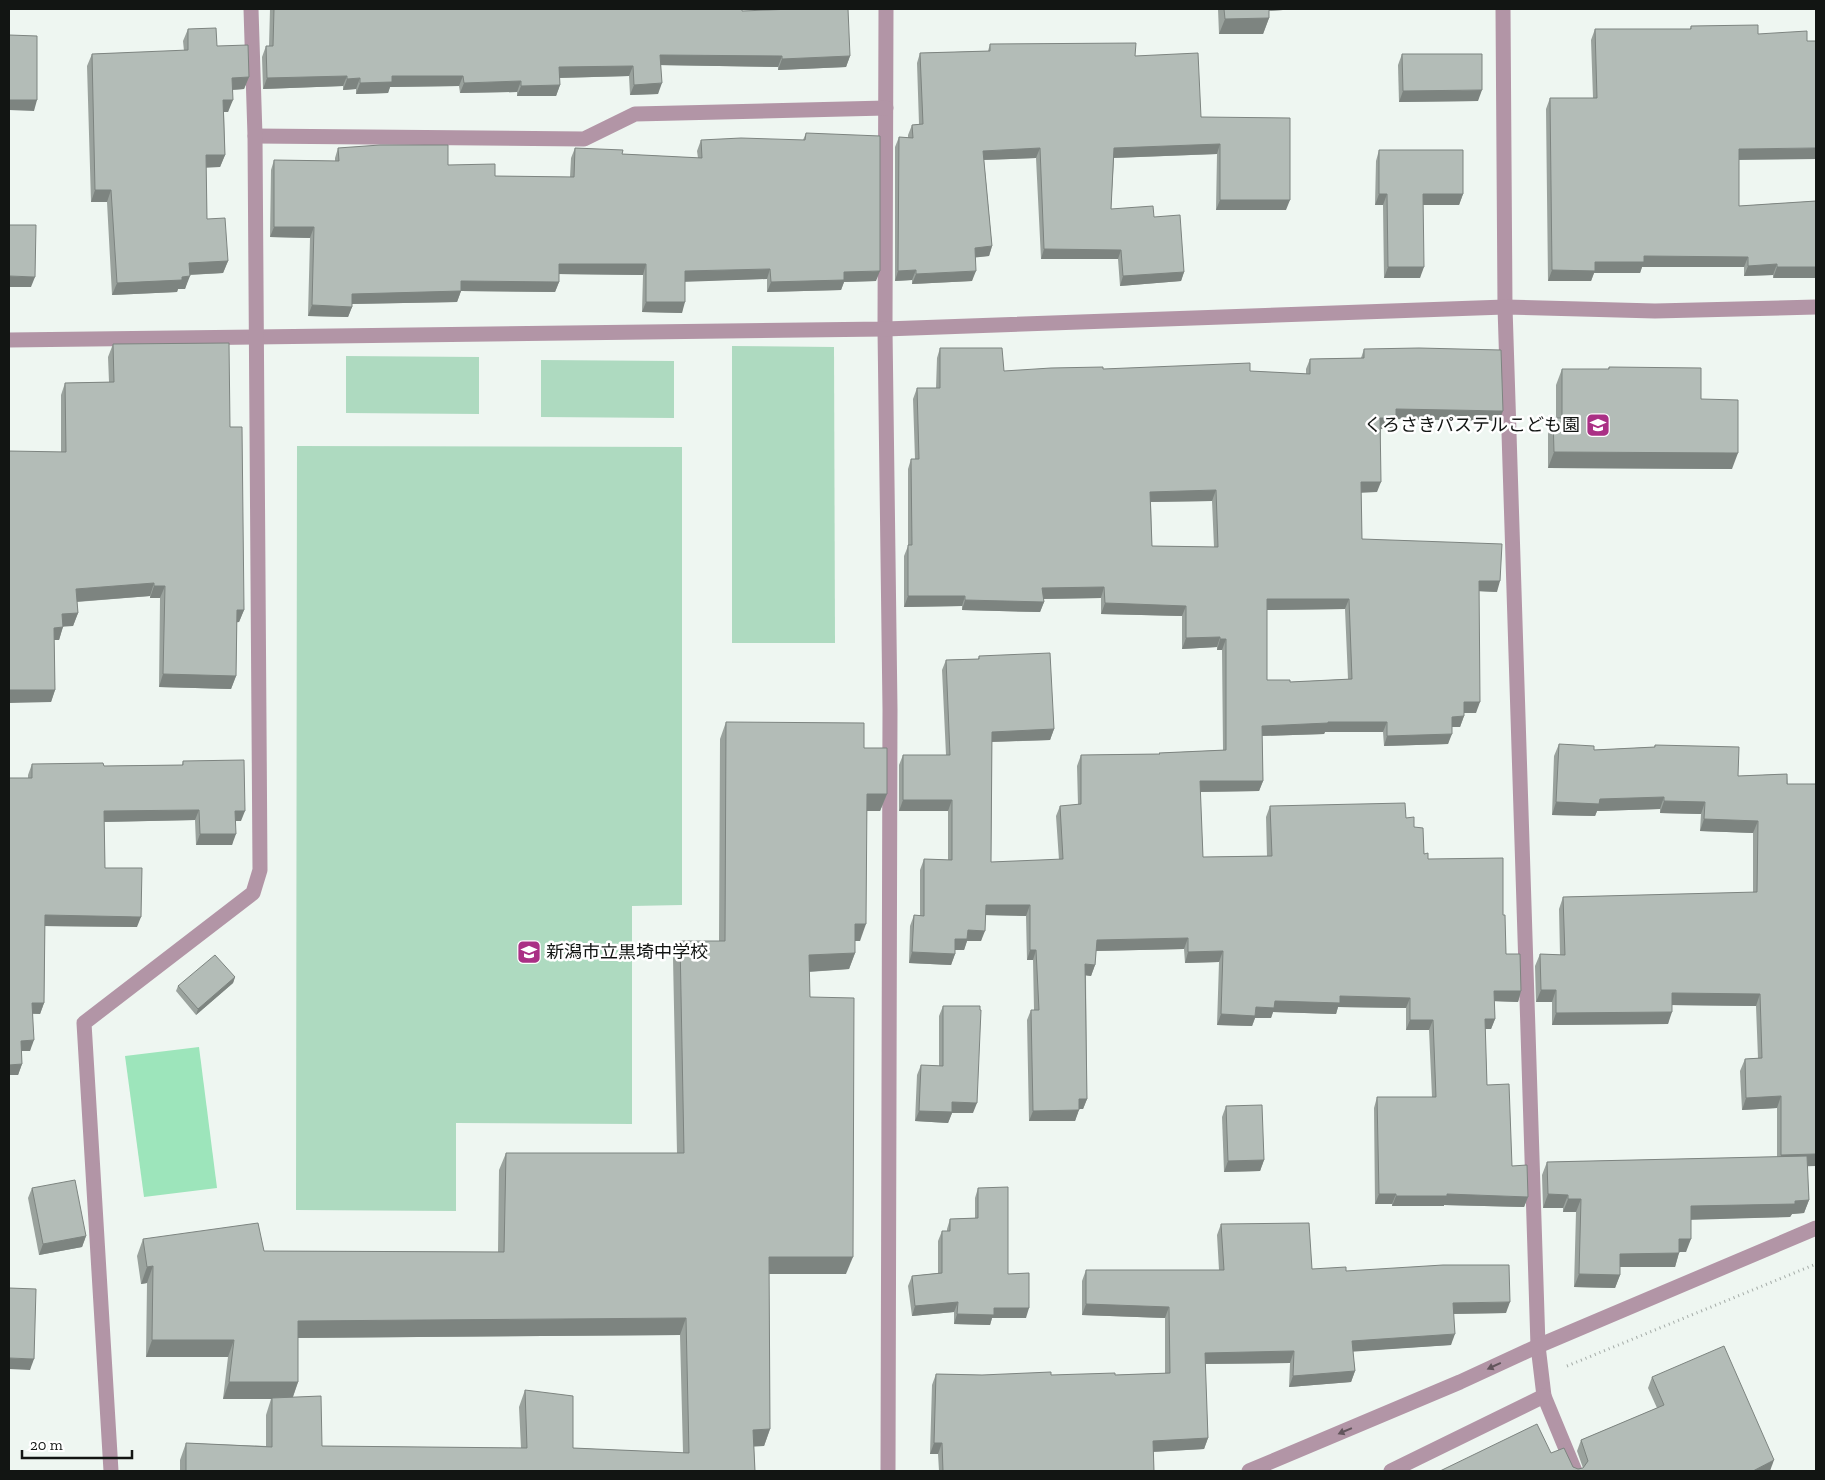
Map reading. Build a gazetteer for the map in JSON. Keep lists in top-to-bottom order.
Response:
{
  "places": {
    "school or university": ["くろさきパステルこども園", "新潟市立黒埼中学校"]
  },
  "scale_bar": "20 m"
}
